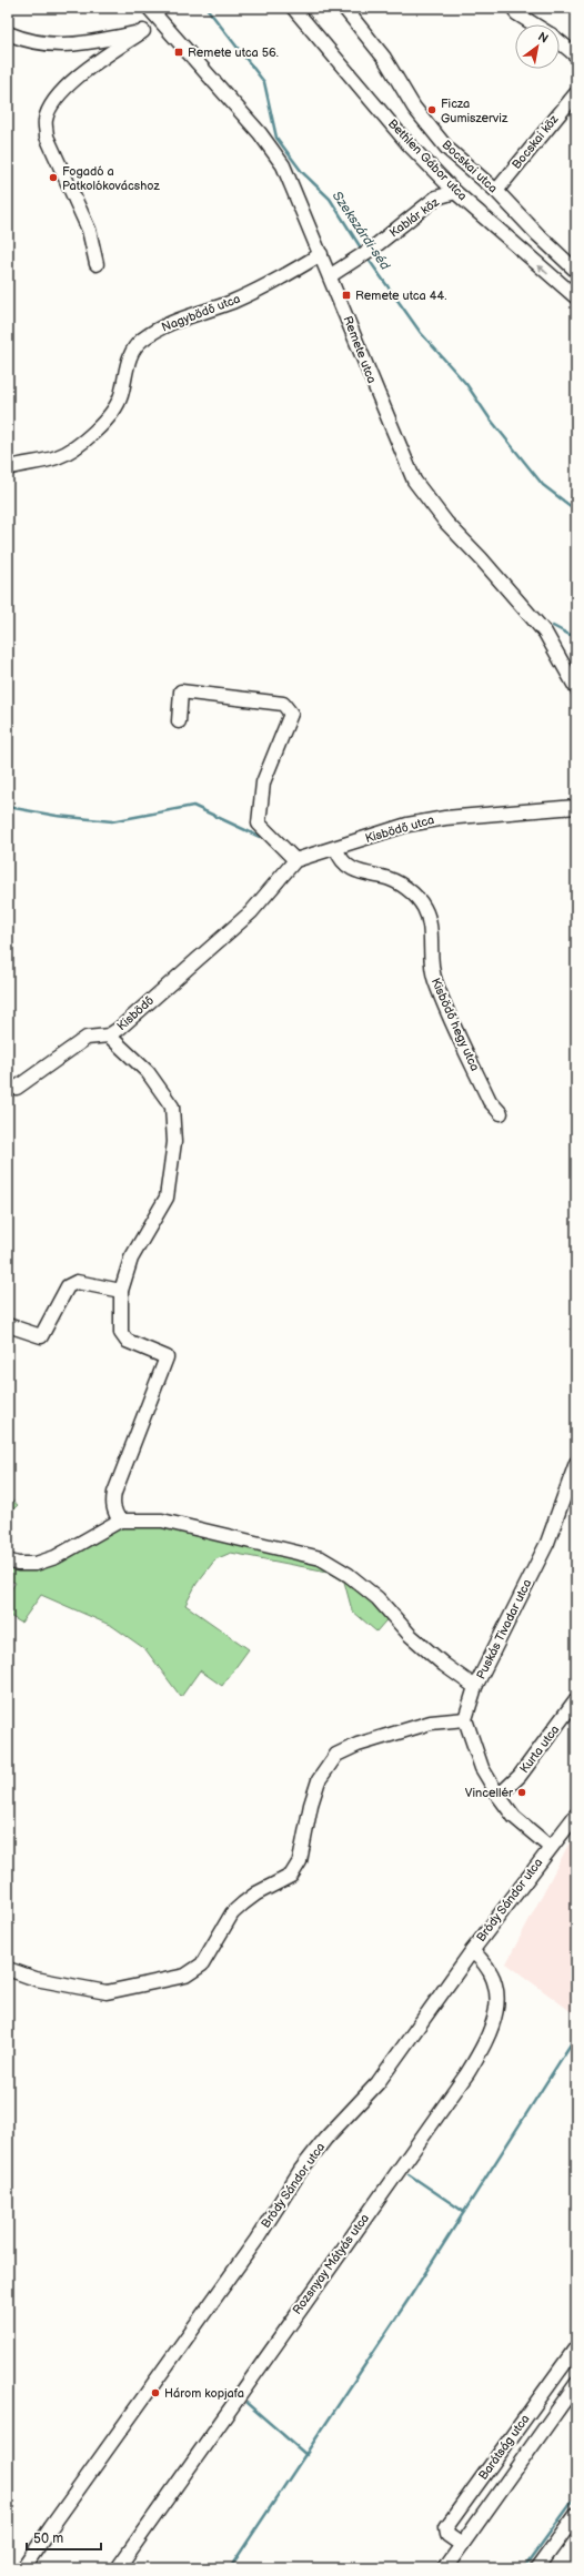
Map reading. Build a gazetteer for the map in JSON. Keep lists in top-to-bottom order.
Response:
{
  "streets": {
    "street": [
      "Bocskai köz",
      "Bethlen Gábor utca",
      "Bocskai utca",
      "Kablár köz",
      "Nagybödő utca",
      "Remete utca",
      "Kisbödő utca",
      "Kisbödő",
      "Kisbödő hegy utca",
      "Puskás Tivadar utca",
      "Kurta utca",
      "Bródy Sándor utca",
      "Rozsnyay Mátyás utca",
      "Barátság utca"
    ]
  },
  "crossings": [
    ["Bocskai köz", "Bocskai utca"],
    ["Bethlen Gábor utca", "Kablár köz"],
    ["Kablár köz", "Remete utca"],
    ["Nagybödő utca", "Remete utca"],
    ["Kisbödő utca", "Kisbödő"],
    ["Kisbödő utca", "Kisbödő hegy utca"],
    ["Bródy Sándor utca", "Rozsnyay Mátyás utca"]
  ],
  "one_way": ["Bethlen Gábor utca"],
  "water": ["Szekszárdi-séd"],
  "places": {
    "transit": ["Remete utca 56.", "Remete utca 44."],
    "other": [
      "Ficza Gumiszerviz",
      "Fogadó a Patkolókovácshoz",
      "Vincellér",
      "Három kopjafa"
    ]
  },
  "scale_bar": "50 m",
  "north": "top right"
}
